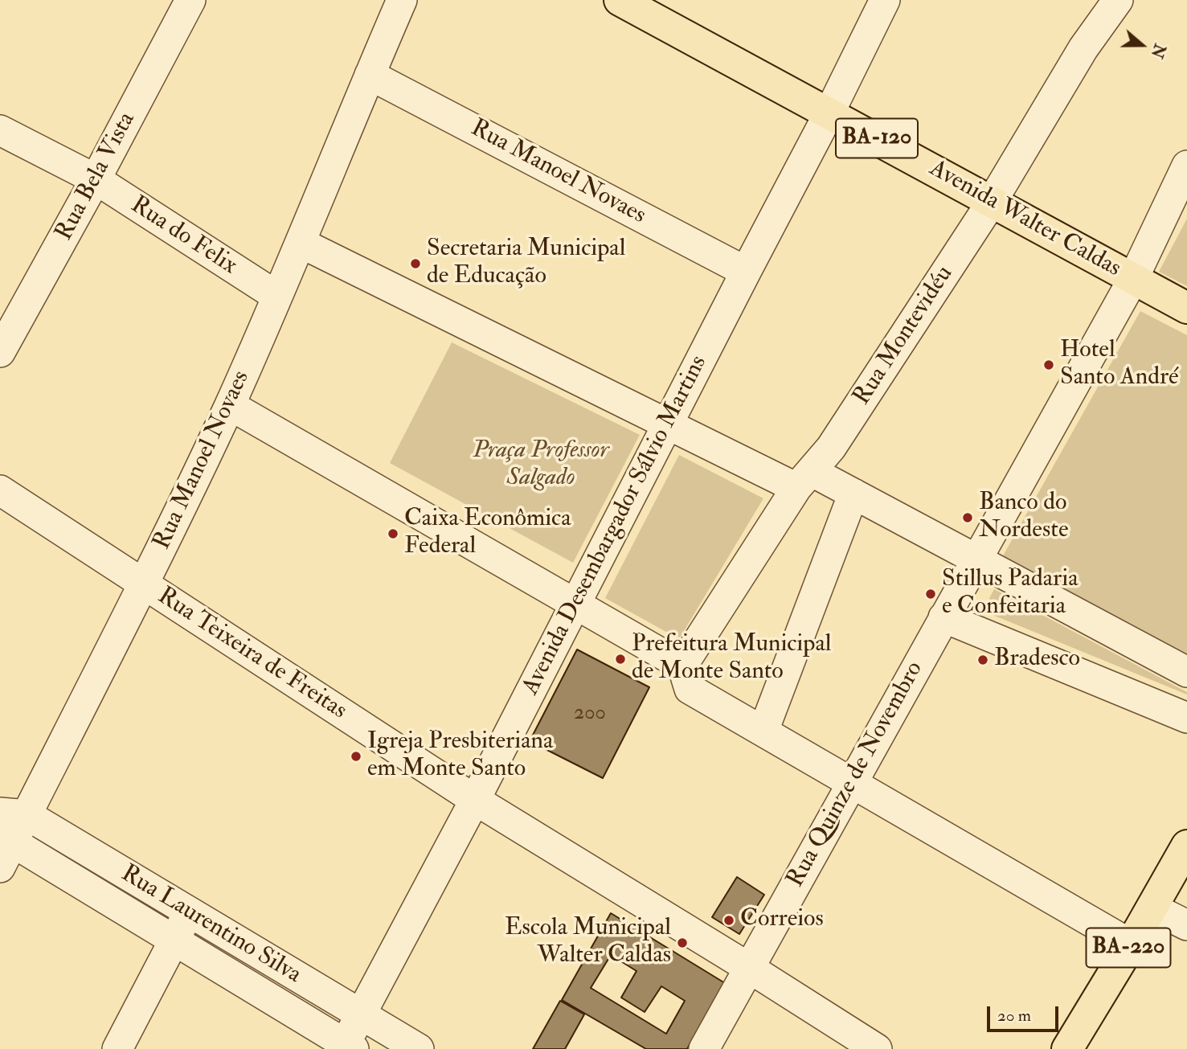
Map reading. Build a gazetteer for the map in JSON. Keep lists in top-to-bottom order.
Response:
{
  "streets": {
    "main road": ["BA-120", "Avenida Walter Caldas", "BA-220"],
    "street": [
      "Rua Manoel Novaes",
      "Rua Bela Vista",
      "Rua do Felix",
      "Rua Montevidéu",
      "Avenida Desembargador Sálvio Martins",
      "Rua Teixeira de Freitas",
      "Rua Quinze de Novembro",
      "Rua Laurentino Silva"
    ]
  },
  "crossings": [
    ["BA-120", "Avenida Walter Caldas"],
    ["BA-120", "Rua Quinze de Novembro"],
    ["Rua Manoel Novaes", "Rua do Felix"],
    ["Rua Manoel Novaes", "Avenida Desembargador Sálvio Martins"],
    ["Rua Manoel Novaes", "Rua Teixeira de Freitas"],
    ["Rua Manoel Novaes", "Rua Laurentino Silva"],
    ["Rua Bela Vista", "Rua do Felix"],
    ["Avenida Walter Caldas", "Rua Montevidéu"],
    ["Avenida Walter Caldas", "Avenida Desembargador Sálvio Martins"],
    ["Avenida Walter Caldas", "Rua Quinze de Novembro"],
    ["Avenida Desembargador Sálvio Martins", "Rua Teixeira de Freitas"],
    ["Avenida Desembargador Sálvio Martins", "Rua Laurentino Silva"],
    ["Rua Teixeira de Freitas", "Rua Quinze de Novembro"]
  ],
  "parks": ["Praça Professor Salgado"],
  "places": [
    "Secretaria Municipal de Educação",
    "Hotel Santo André",
    "Banco do Nordeste",
    "Caixa Econômica Federal",
    "Stillus Padaria e Confeitaria",
    "Prefeitura Municipal de Monte Santo",
    "Bradesco",
    "Igreja Presbiteriana em Monte Santo",
    "Correios",
    "Escola Municipal Walter Caldas"
  ],
  "house_numbers": ["200"],
  "scale_bar": "20 m",
  "north": "right"
}
